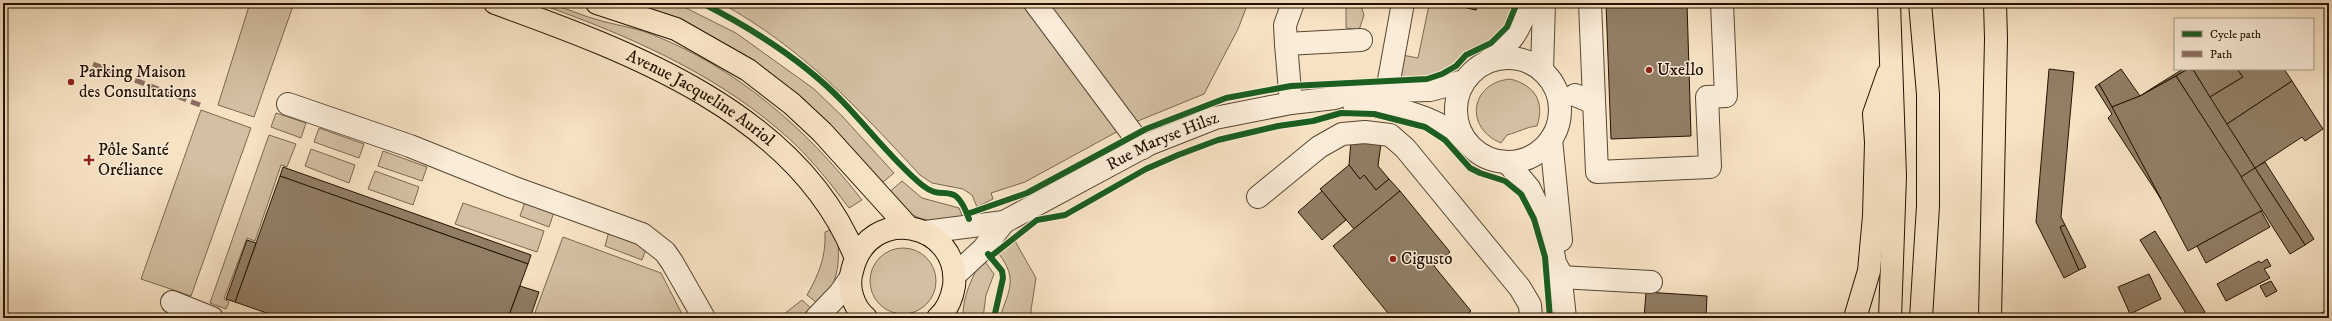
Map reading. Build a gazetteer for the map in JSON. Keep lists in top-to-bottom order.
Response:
{
  "streets": {
    "main road": ["Avenue Jacqueline Auriol"],
    "street": ["Rue Maryse Hilsz"]
  },
  "places": {
    "other": ["Uxello", "Parking Maison des Consultations", "Cigusto"],
    "health": ["Pôle Santé Oréliance"]
  },
  "legend": ["Cycle path", "Path"]
}
